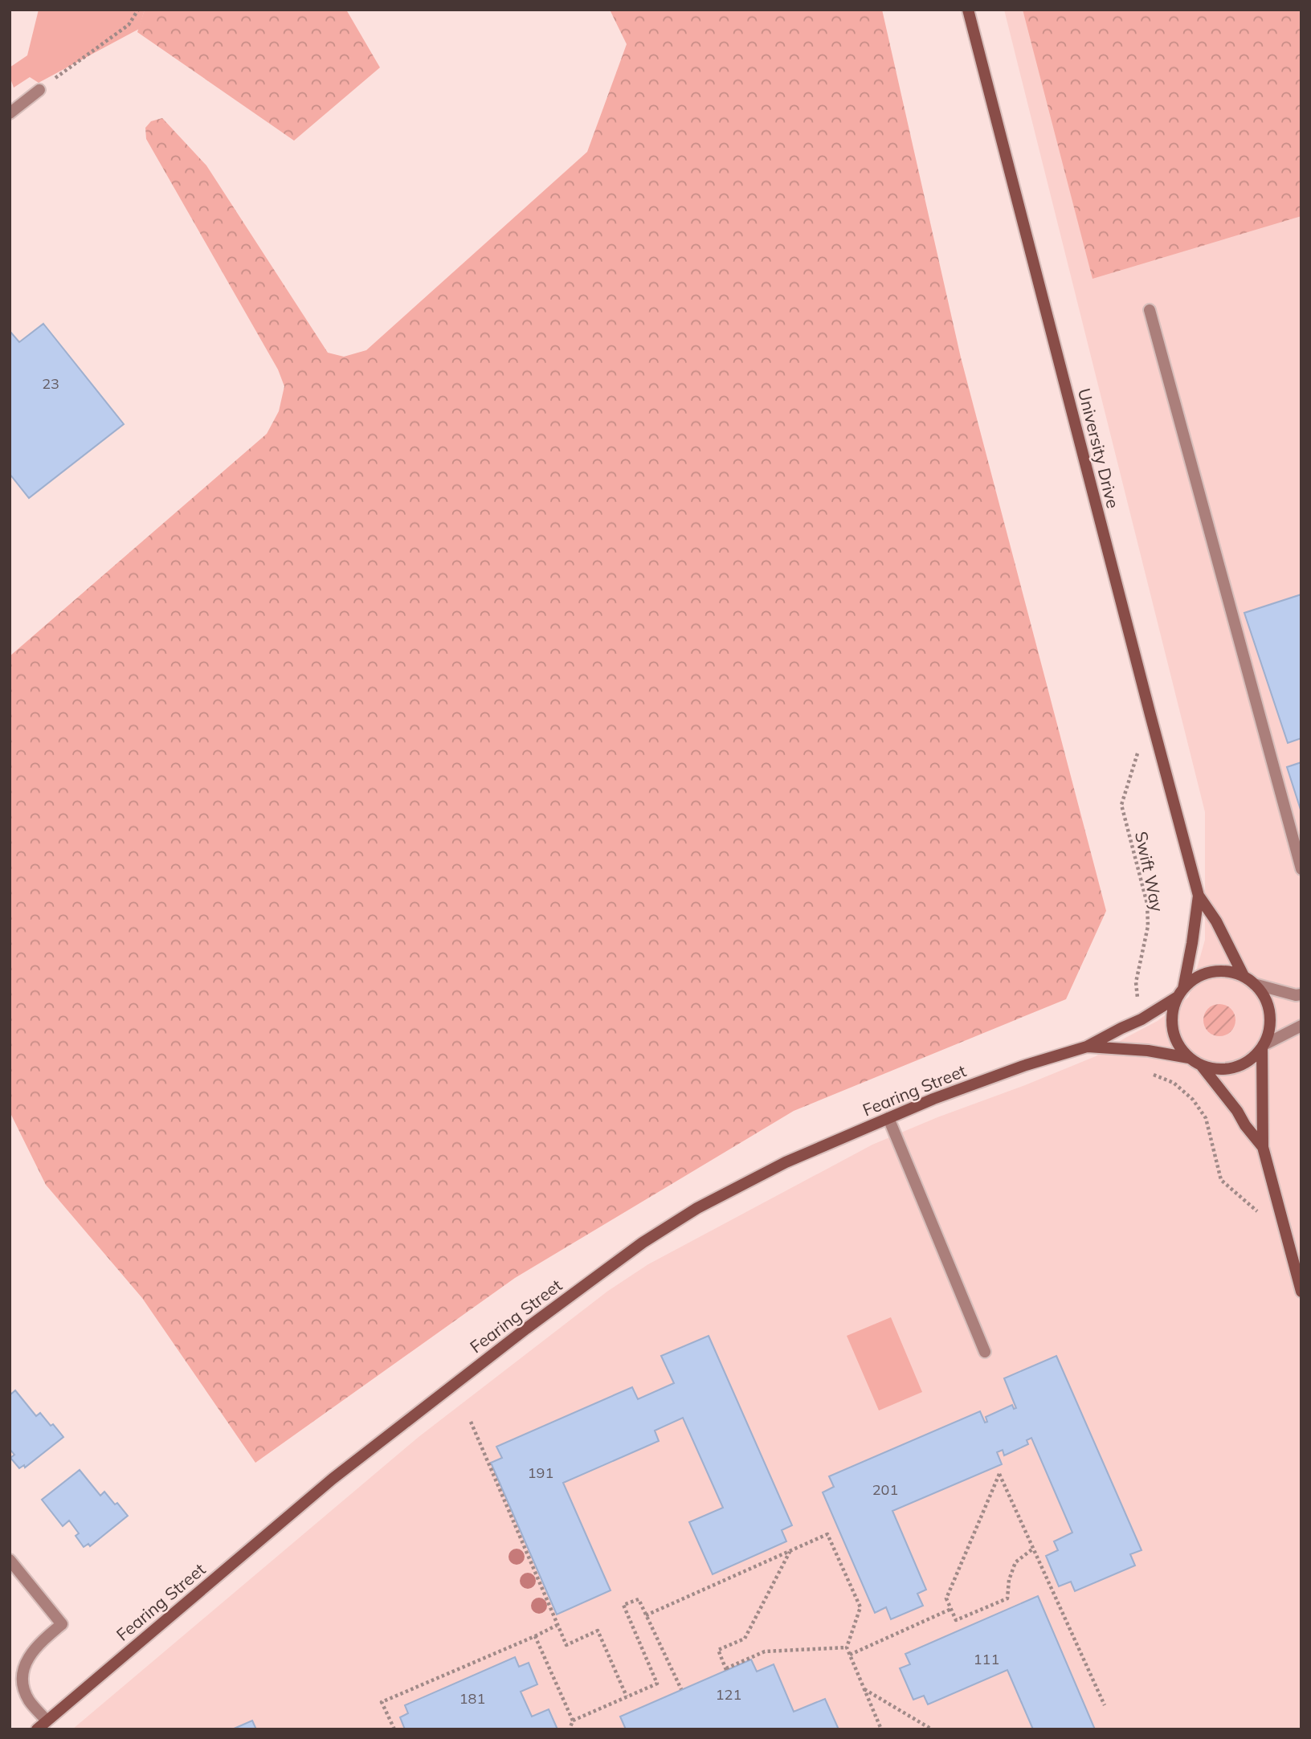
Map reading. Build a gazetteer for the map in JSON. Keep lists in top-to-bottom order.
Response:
{
  "streets": {
    "main road": ["University Drive", "Fearing Street"],
    "path": ["Swift Way"]
  },
  "crossings": [
    ["University Drive", "Swift Way"],
    ["University Drive", "Fearing Street"]
  ],
  "house_numbers": [
    "23",
    "191",
    "201",
    "111",
    "121",
    "181"
  ]
}
